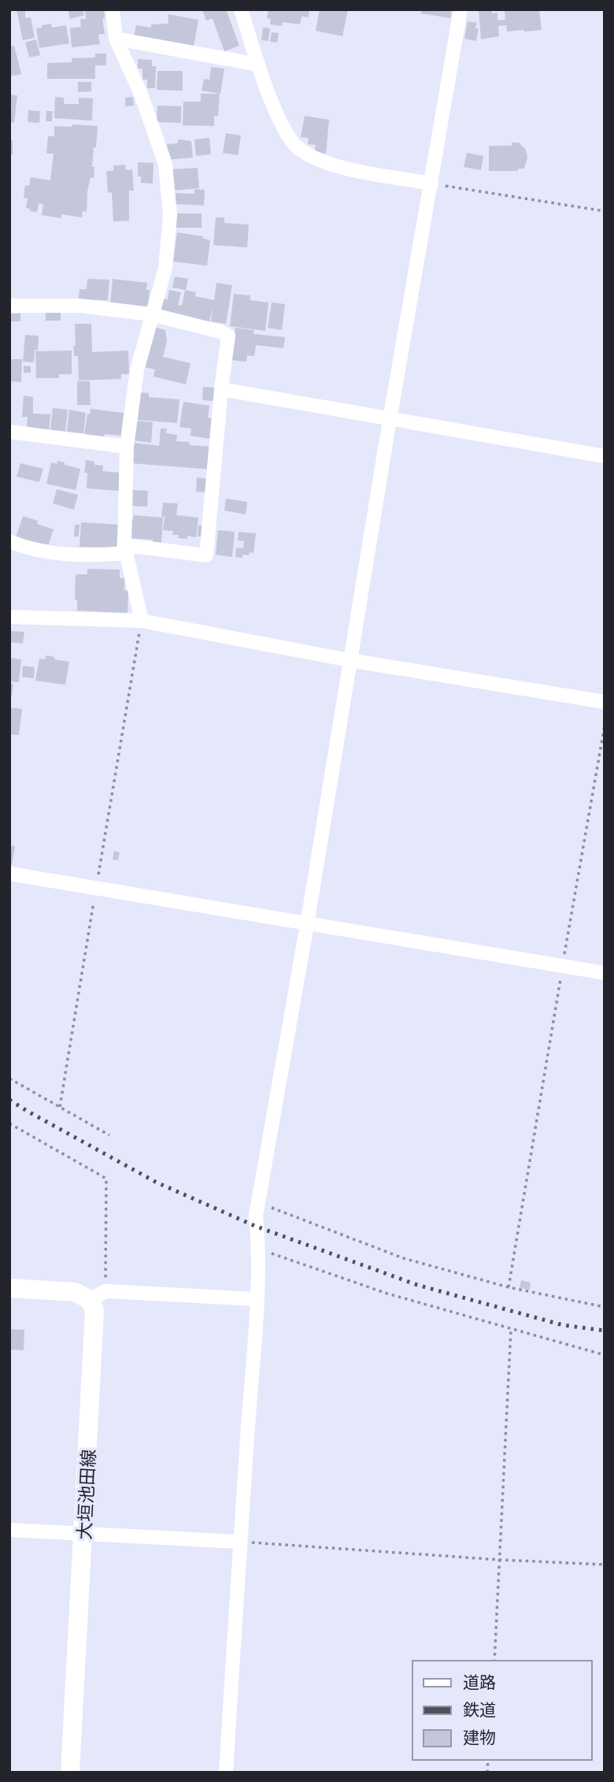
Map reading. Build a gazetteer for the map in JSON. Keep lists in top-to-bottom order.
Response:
{
  "streets": {
    "main road": ["大垣池田線"]
  },
  "legend": ["道路", "鉄道", "建物"]
}
